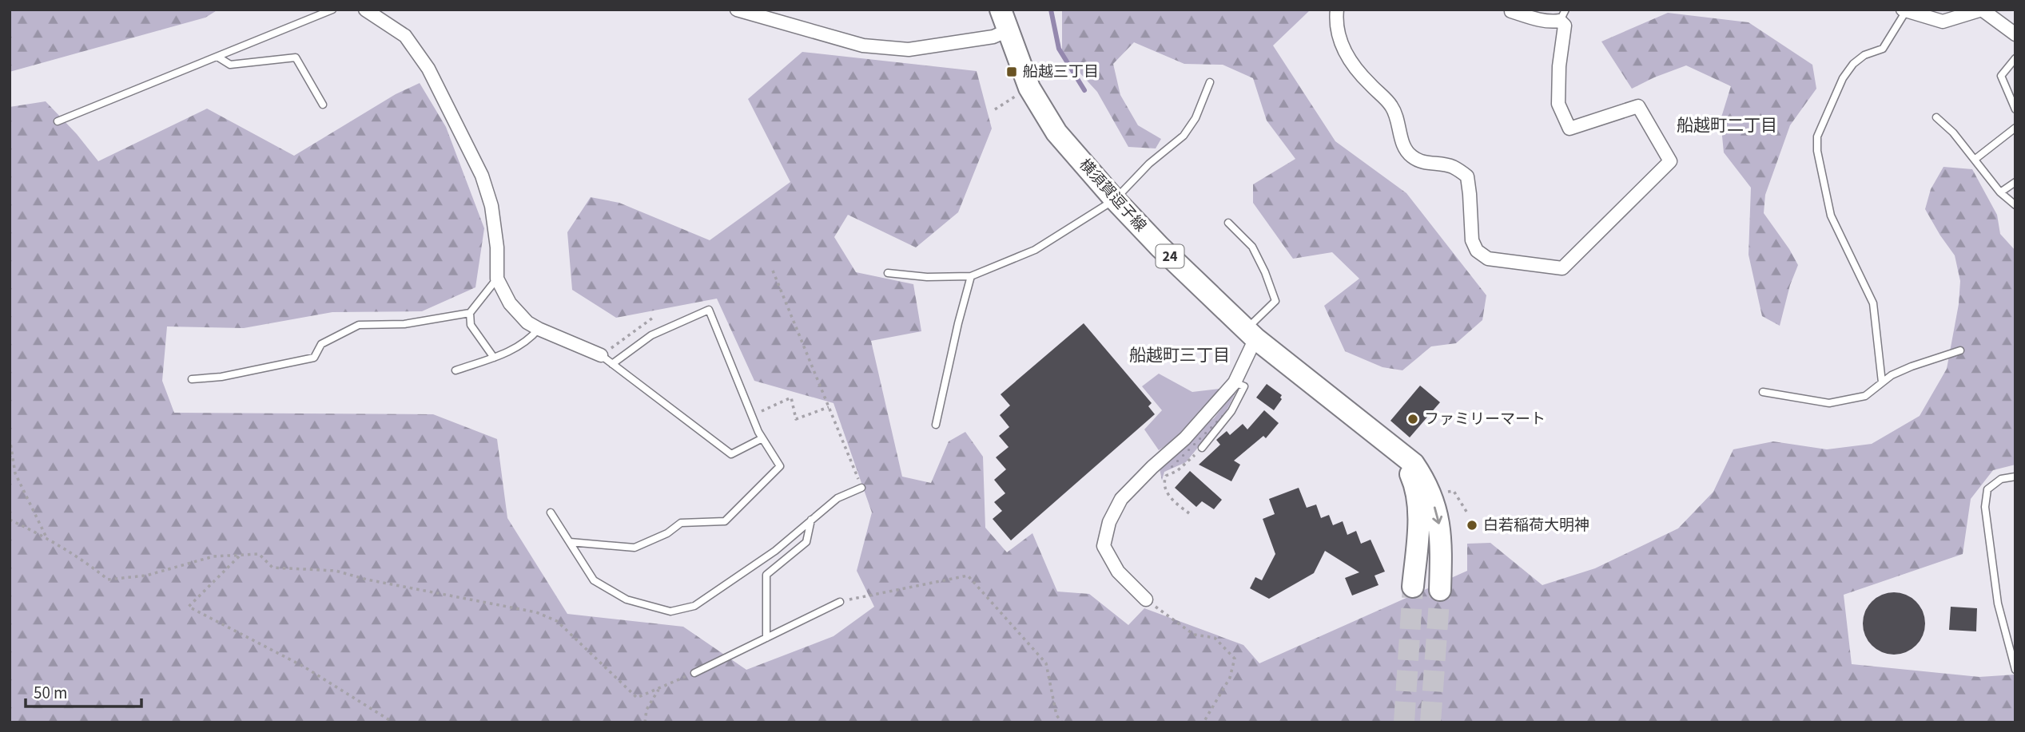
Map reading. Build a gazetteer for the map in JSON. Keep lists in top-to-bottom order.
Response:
{
  "streets": {
    "main road": ["横須賀逗子線", "24"]
  },
  "districts": ["船越町二丁目", "船越町三丁目"],
  "places": {
    "transit": ["船越三丁目"],
    "other": ["ファミリーマート", "白若稲荷大明神"]
  },
  "scale_bar": "50 m"
}
